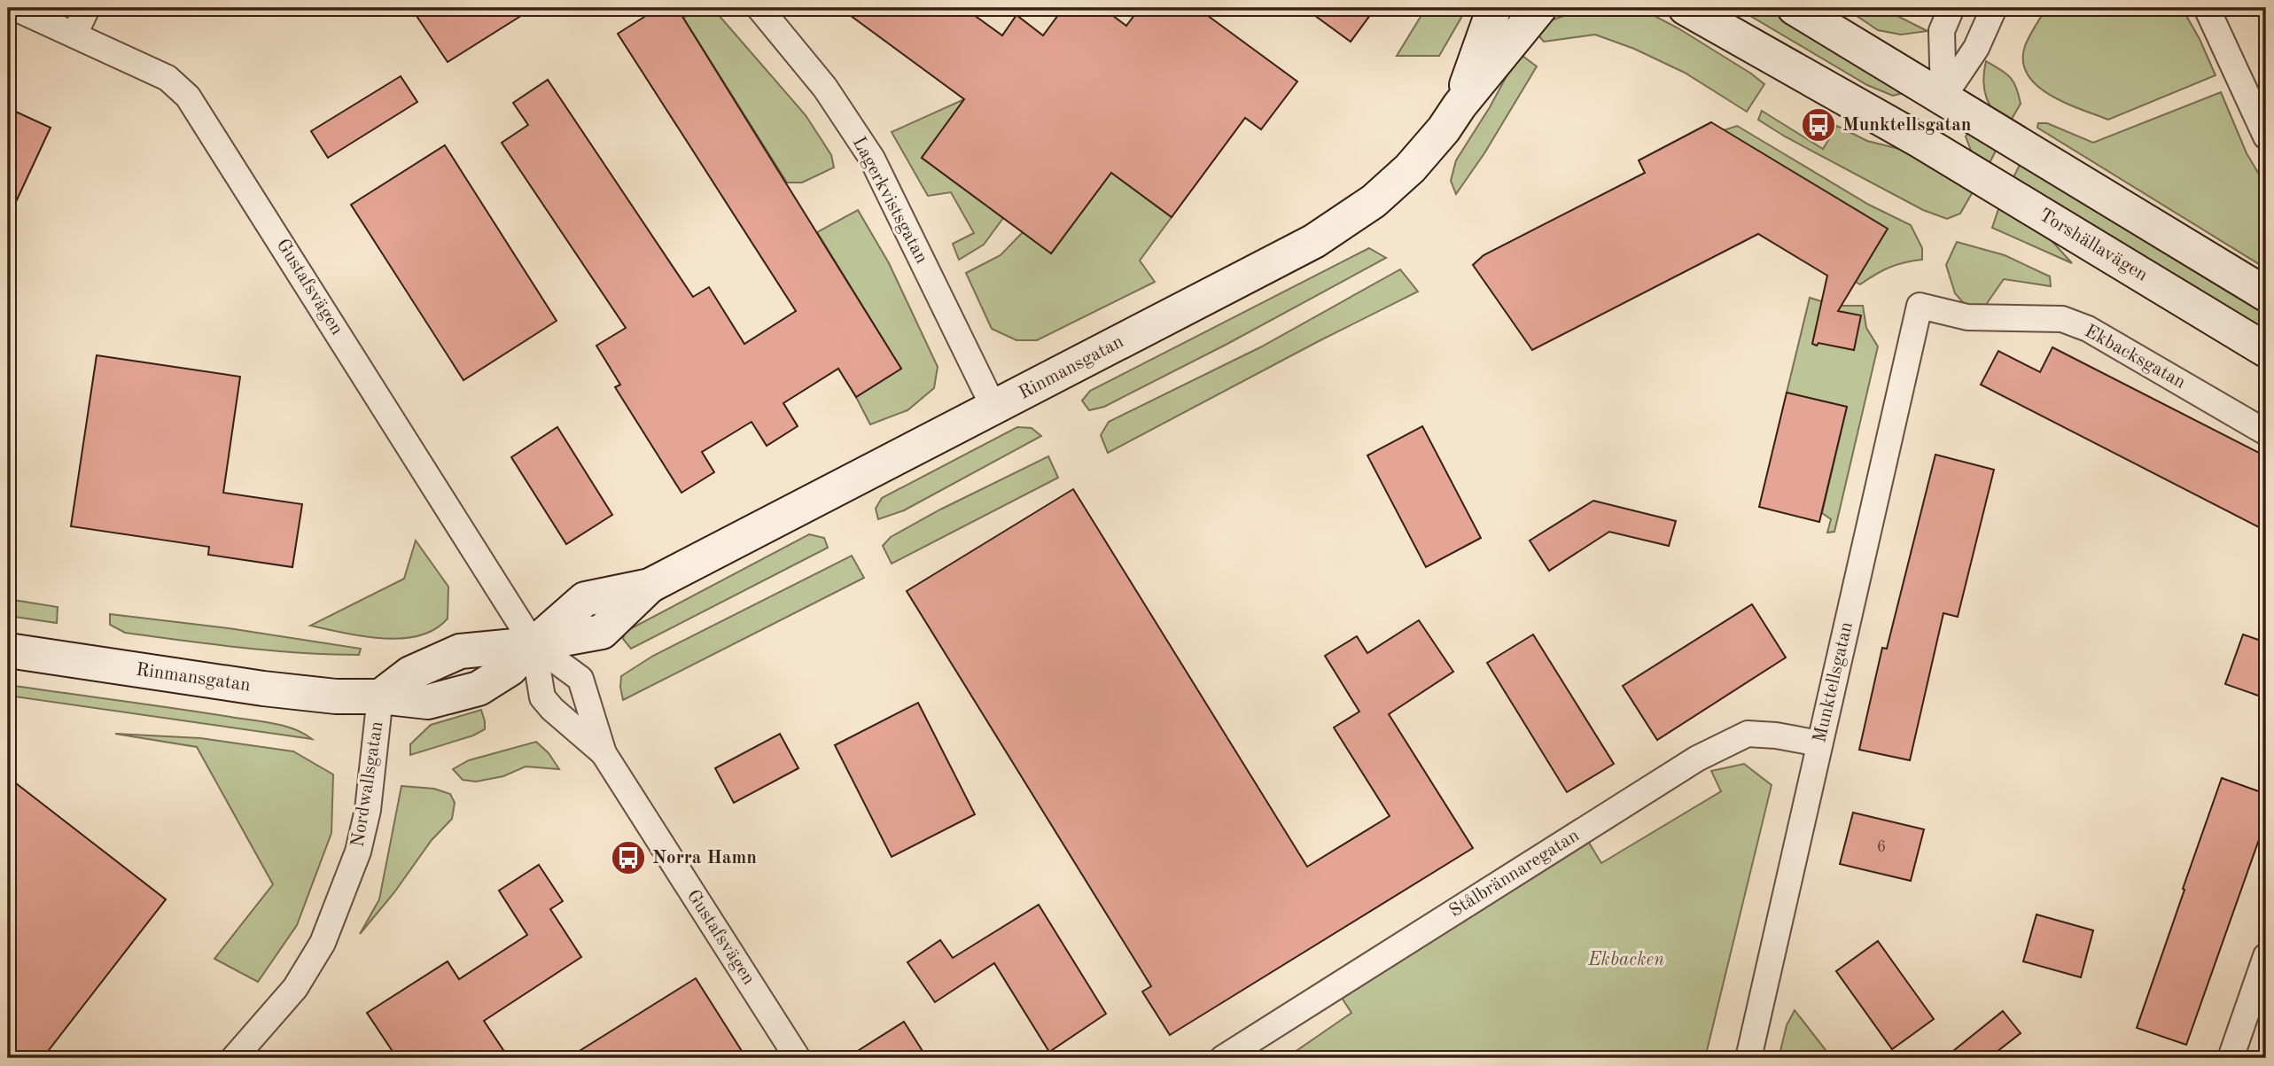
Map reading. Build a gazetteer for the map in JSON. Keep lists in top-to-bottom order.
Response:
{
  "streets": {
    "street": [
      "Lagerkvistsgatan",
      "Torshällavägen",
      "Gustafsvägen",
      "Ekbacksgatan",
      "Rinmansgatan",
      "Munktellsgatan",
      "Nordwallsgatan",
      "Stålbrännaregatan"
    ]
  },
  "crossings": [
    ["Lagerkvistsgatan", "Rinmansgatan"],
    ["Gustafsvägen", "Rinmansgatan"],
    ["Ekbacksgatan", "Munktellsgatan"],
    ["Rinmansgatan", "Nordwallsgatan"],
    ["Munktellsgatan", "Stålbrännaregatan"]
  ],
  "parks": ["Ekbacken"],
  "places": {
    "bus stop": ["Munktellsgatan", "Norra Hamn"]
  },
  "house_numbers": ["6"]
}
